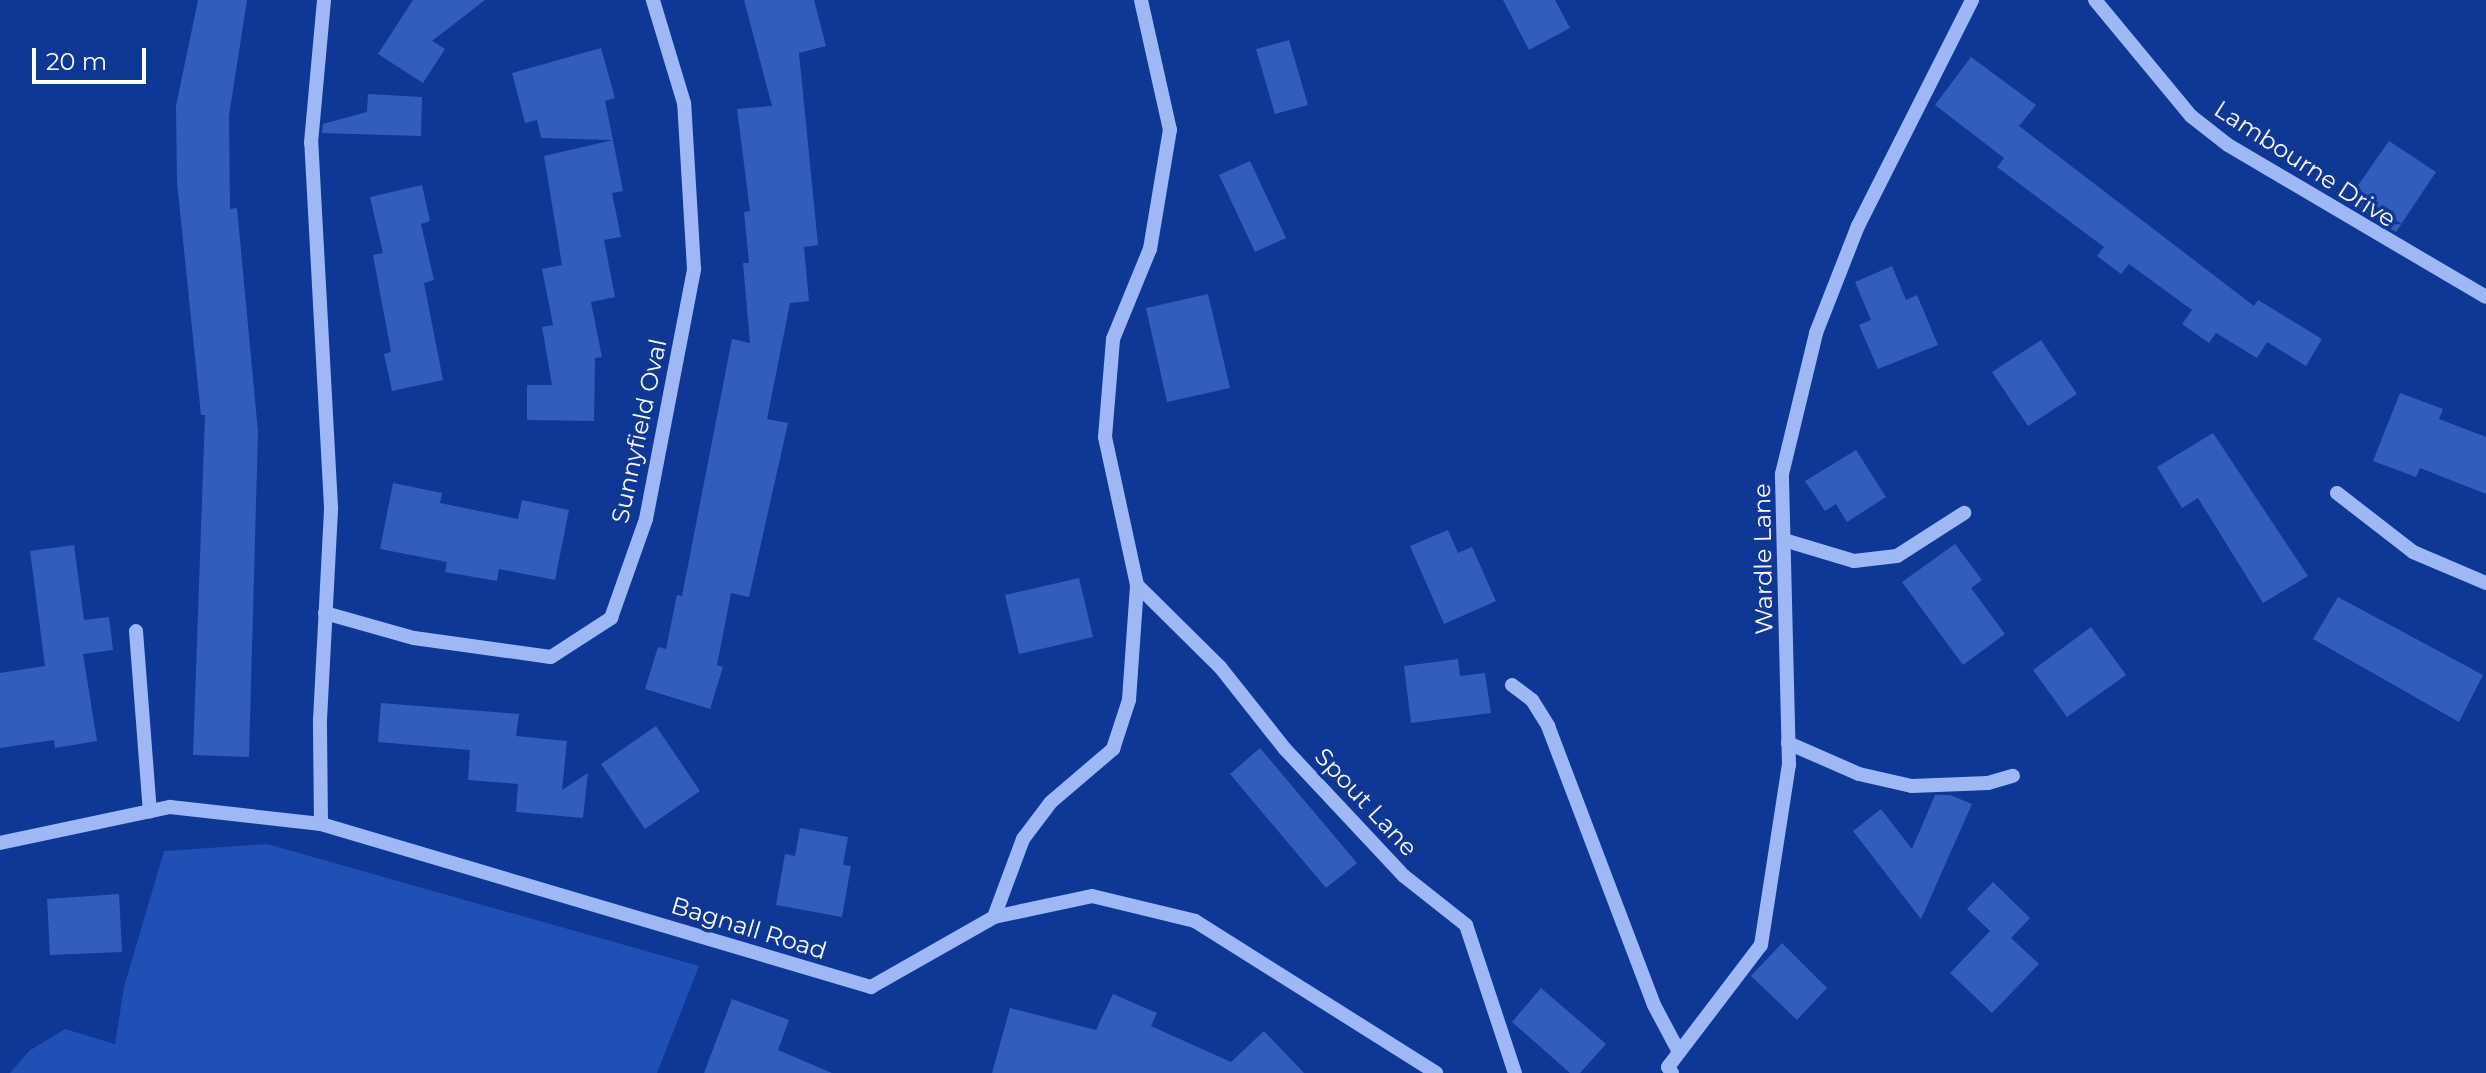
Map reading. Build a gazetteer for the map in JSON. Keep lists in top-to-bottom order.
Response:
{
  "streets": {
    "street": [
      "Lambourne Drive",
      "Sunnyfield Oval",
      "Wardle Lane",
      "Spout Lane",
      "Bagnall Road"
    ]
  },
  "scale_bar": "20 m"
}
